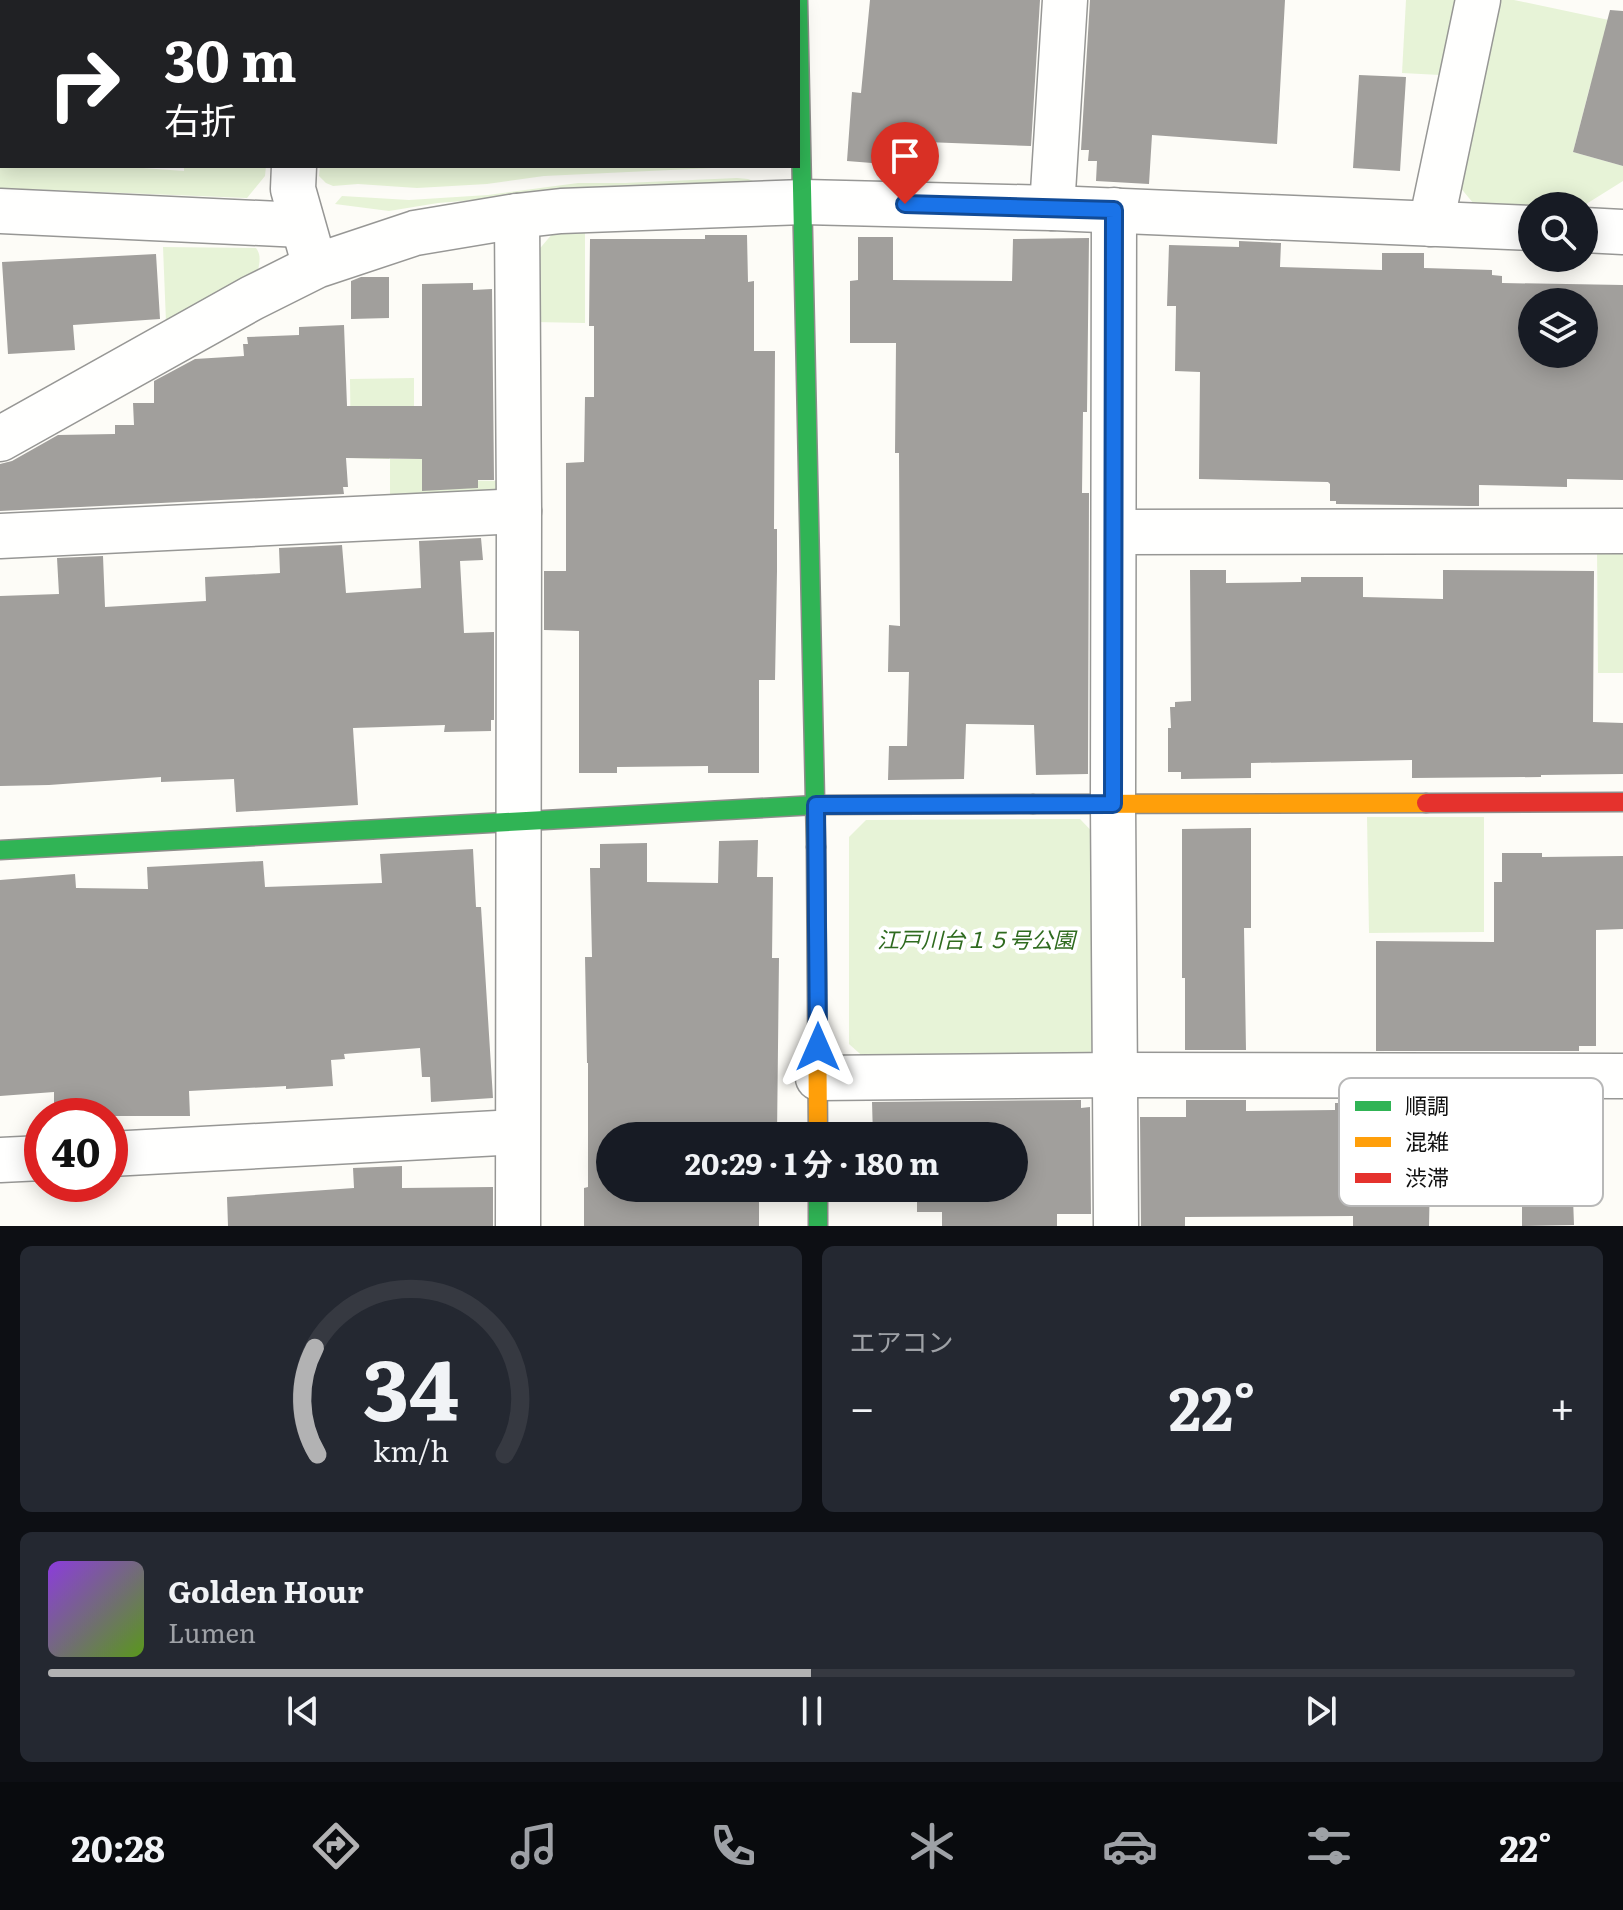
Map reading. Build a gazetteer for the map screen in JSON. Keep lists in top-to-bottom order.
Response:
{
  "parks": ["江戸川台１５号公園"],
  "legend": ["順調", "混雑", "渋滞"],
  "page": {
    "turn": ["30 m", "右折"],
    "limit": "40",
    "trip": "20:29 · 1 分 · 180 m",
    "tile": "エアコン",
    "heat": ["−", "22°", "+"],
    "song": ["Golden Hour", "Lumen"],
    "tabs": ["20:28", "22°"],
    "gauge": ["34", "km/h"]
  }
}
